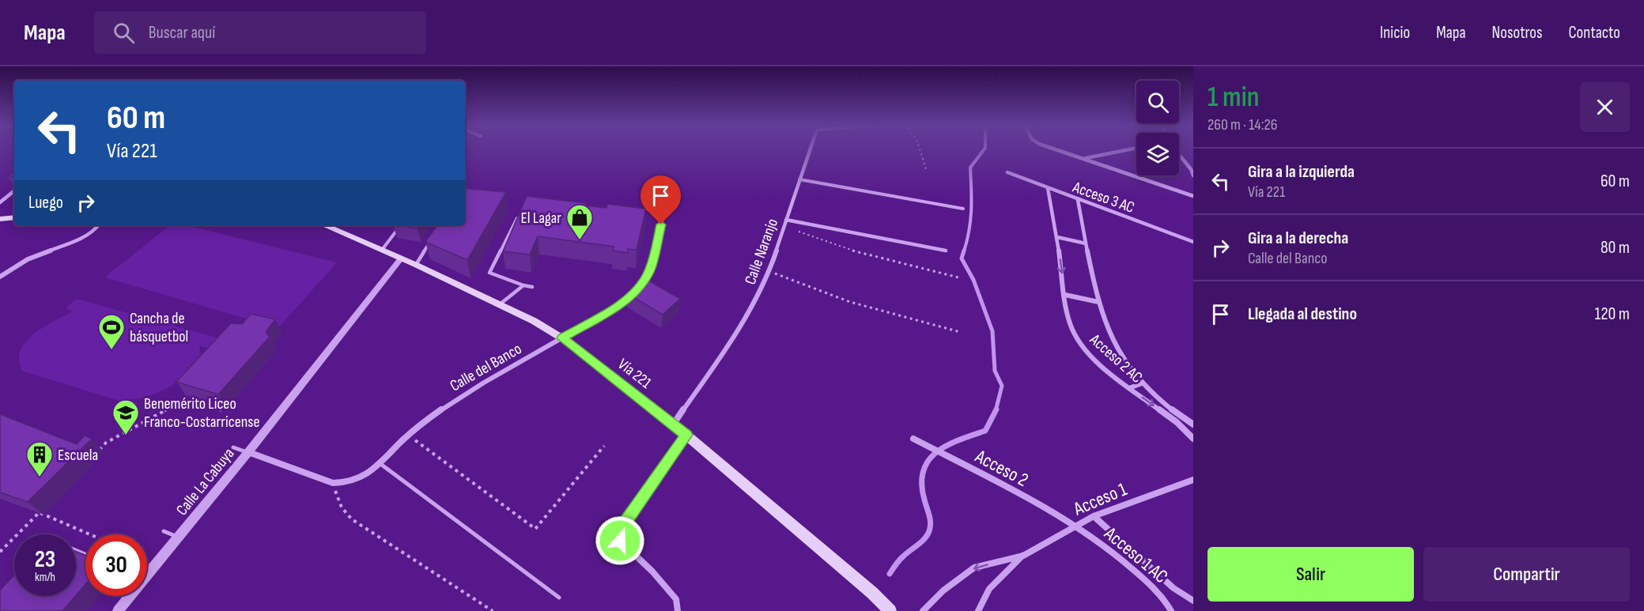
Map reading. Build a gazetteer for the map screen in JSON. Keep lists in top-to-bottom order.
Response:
{
  "streets": {
    "main road": ["Vía 221"],
    "street": [
      "Acceso 3 AC",
      "Calle Naranjo",
      "Acceso 2 AC",
      "Calle del Banco",
      "Acceso 2",
      "Calle La Cabuya",
      "Acceso 1",
      "Acceso 1 AC"
    ]
  },
  "crossings": [
    ["Acceso 3 AC", "Acceso 2 AC"],
    ["Calle Naranjo", "Vía 221"],
    ["Calle del Banco", "Vía 221"],
    ["Calle del Banco", "Calle La Cabuya"],
    ["Vía 221", "Calle La Cabuya"],
    ["Acceso 2", "Acceso 1"],
    ["Acceso 2", "Acceso 1 AC"],
    ["Acceso 1", "Acceso 1 AC"]
  ],
  "places": {
    "shop": ["El Lagar"],
    "sports": ["Cancha de básquetbol"],
    "school or university": ["Benemérito Liceo Franco-Costarricense"],
    "building": ["Escuela"]
  },
  "page": {
    "header": "Mapa",
    "search": "Buscar aquí",
    "nav": [
      "Inicio",
      "Mapa",
      "Nosotros",
      "Contacto"
    ],
    "heading": ["1 min", "260 m · 14:26"],
    "turn": ["60 m", "Vía 221"],
    "list": [
      {
        "name": "Gira a la izquierda",
        "note": "Vía 221",
        "value": "60 m"
      },
      {
        "name": "Gira a la derecha",
        "note": "Calle del Banco",
        "value": "80 m"
      },
      {
        "name": "Llegada al destino",
        "value": "120 m"
      }
    ],
    "then": "Luego",
    "speed": "23 km/h",
    "limit": "30",
    "buttons": ["Salir", "Compartir"]
  }
}
